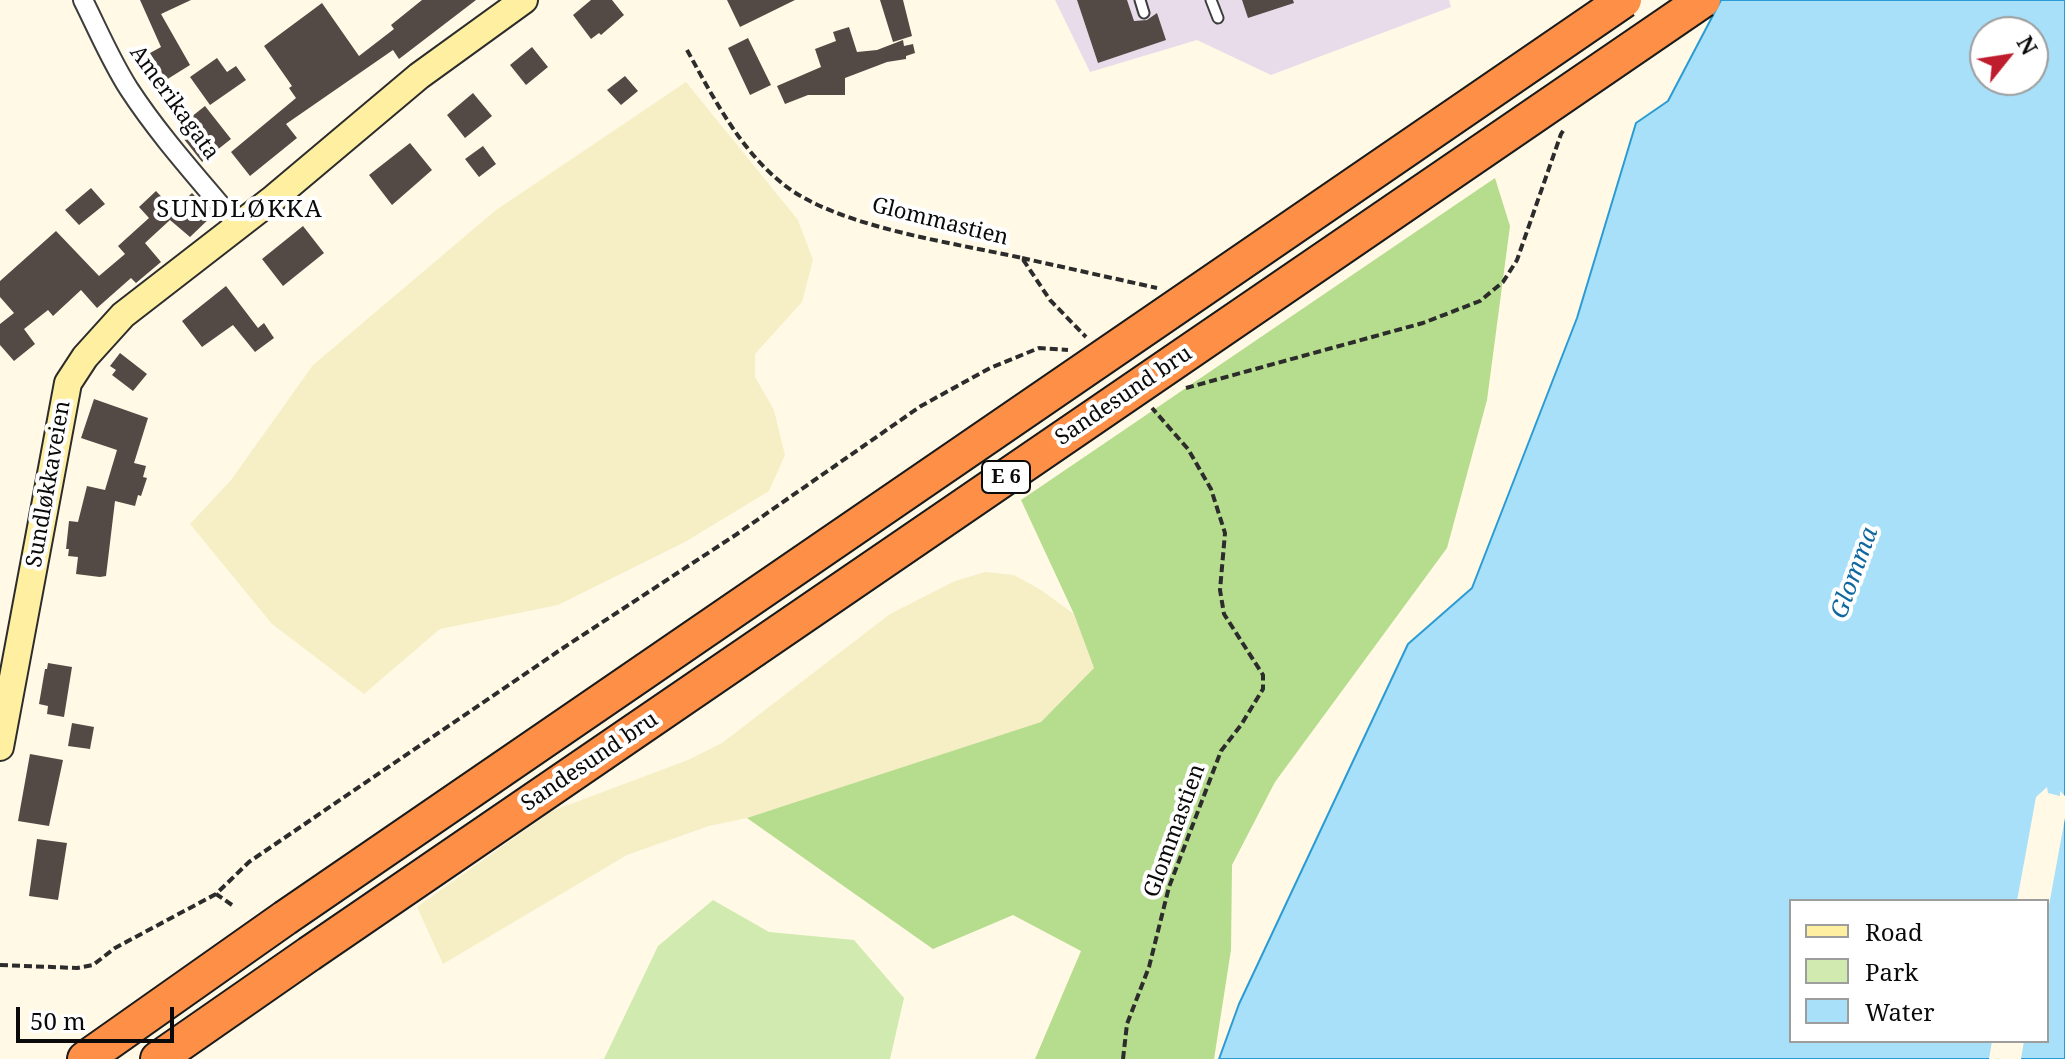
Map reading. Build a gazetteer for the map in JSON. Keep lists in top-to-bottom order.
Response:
{
  "streets": {
    "highway": ["Sandesund bru", "E 6"],
    "main road": ["Sundløkkaveien"],
    "street": ["Amerikagata"],
    "path": ["Glommastien"]
  },
  "crossings": [
    ["Amerikagata", "Sundløkkaveien"]
  ],
  "districts": ["SUNDLØKKA"],
  "water": ["Glomma"],
  "legend": ["Road", "Park", "Water"],
  "scale_bar": "50 m",
  "north": "top right"
}
